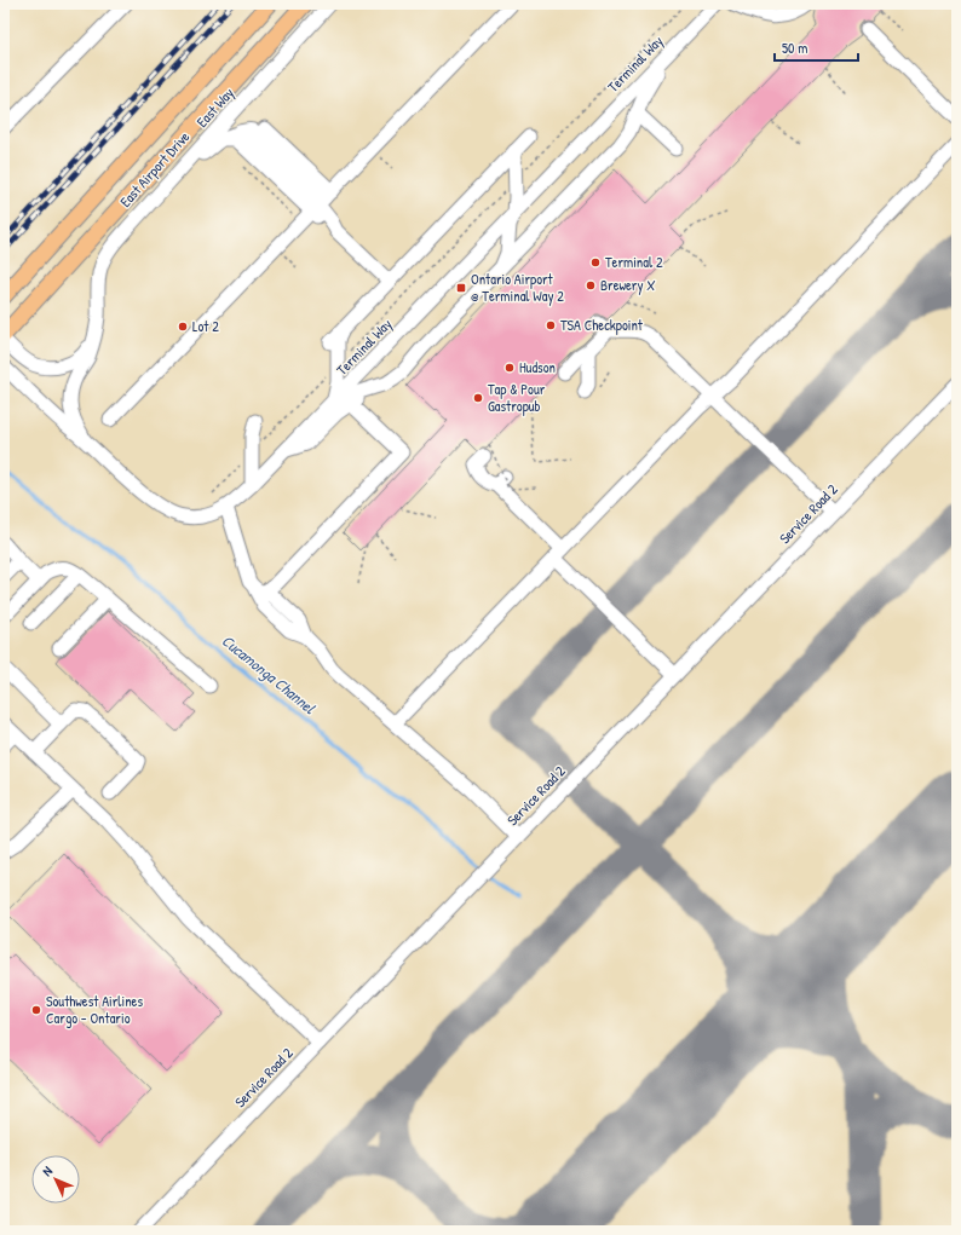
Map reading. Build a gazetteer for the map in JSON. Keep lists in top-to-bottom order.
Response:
{
  "streets": {
    "main road": ["East Airport Drive"],
    "street": ["Terminal Way", "East Way", "Service Road 2"]
  },
  "crossings": [
    ["Terminal Way", "East Way"]
  ],
  "water": ["Cucamonga Channel"],
  "places": {
    "other": [
      "Terminal 2",
      "Brewery X",
      "TSA Checkpoint",
      "Lot 2",
      "Hudson",
      "Tap & Pour Gastropub",
      "Southwest Airlines Cargo - Ontario"
    ],
    "transit": ["Ontario Airport @ Terminal Way 2"]
  },
  "scale_bar": "50 m",
  "north": "top left"
}
